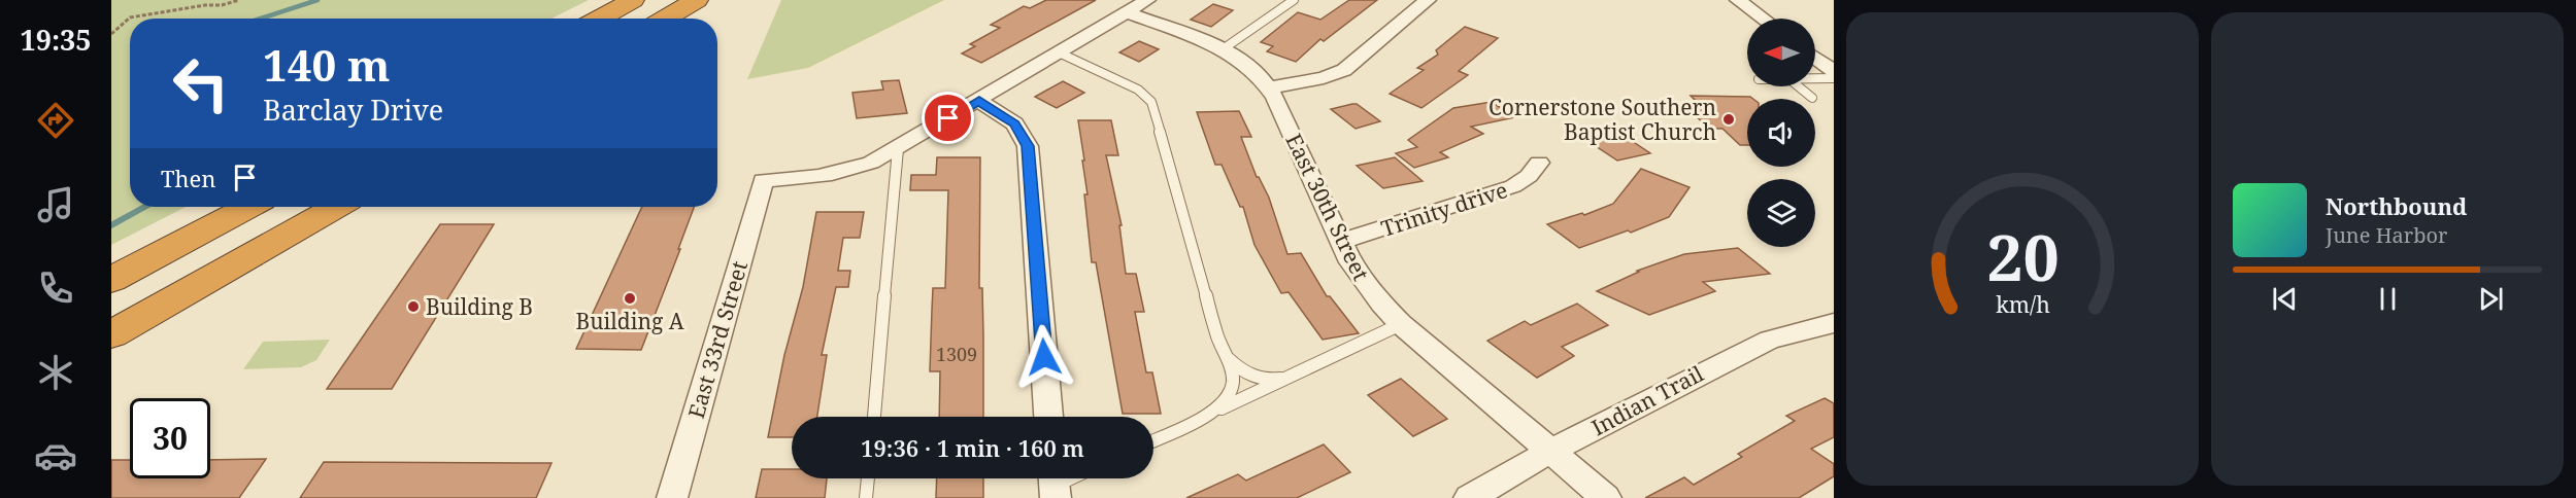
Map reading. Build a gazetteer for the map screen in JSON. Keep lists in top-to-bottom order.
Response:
{
  "streets": {
    "street": [
      "East 30th Street",
      "Trinity drive",
      "East 33rd Street",
      "Indian Trail"
    ]
  },
  "crossings": [
    ["East 30th Street", "Trinity drive"],
    ["East 30th Street", "Indian Trail"]
  ],
  "places": ["Cornerstone Southern Baptist Church", "Building A", "Building B"],
  "house_numbers": ["1309"],
  "north": "left",
  "page": {
    "tabs": "19:35",
    "turn": ["140 m", "Barclay Drive"],
    "then": "Then",
    "song": ["Northbound", "June Harbor"],
    "limit": "30",
    "trip": "19:36 · 1 min · 160 m",
    "gauge": ["20", "km/h"]
  }
}
